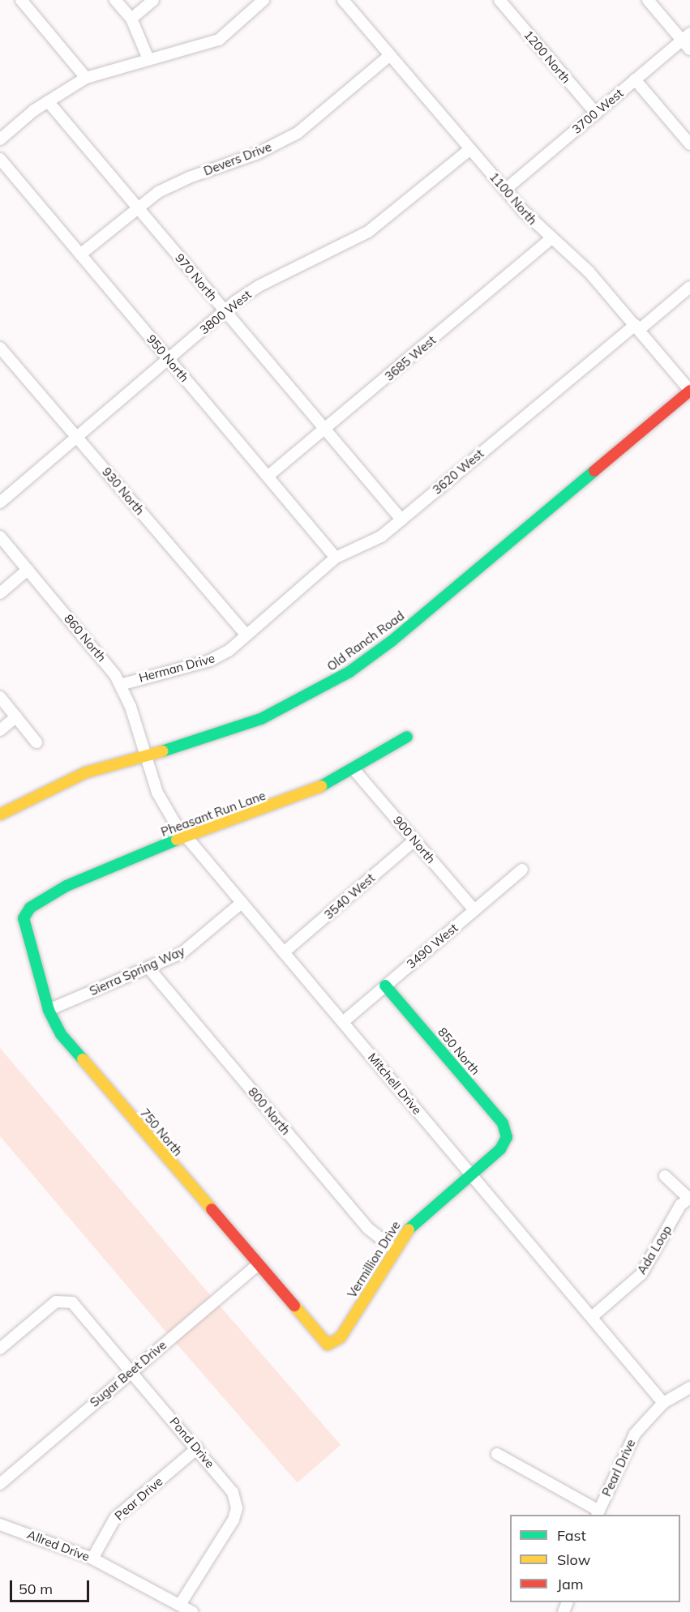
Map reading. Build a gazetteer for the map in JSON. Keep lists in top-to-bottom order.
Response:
{
  "streets": {
    "street": [
      "1200 North",
      "3700 West",
      "Devers Drive",
      "1100 North",
      "970 North",
      "3800 West",
      "950 North",
      "3685 West",
      "3620 West",
      "930 North",
      "860 North",
      "Old Ranch Road",
      "Herman Drive",
      "Pheasant Run Lane",
      "900 North",
      "3540 West",
      "3490 West",
      "Sierra Spring Way",
      "850 North",
      "Mitchell Drive",
      "800 North",
      "750 North",
      "Ada Loop",
      "Vermillion Drive",
      "Sugar Beet Drive",
      "Pond Drive",
      "Pearl Drive",
      "Pear Drive",
      "Allred Drive"
    ]
  },
  "crossings": [
    ["1200 North", "3700 West"],
    ["3700 West", "1100 North"],
    ["Devers Drive", "1100 North"],
    ["Devers Drive", "970 North"],
    ["Devers Drive", "950 North"],
    ["1100 North", "3800 West"],
    ["1100 North", "3685 West"],
    ["1100 North", "3620 West"],
    ["1100 North", "Old Ranch Road"],
    ["970 North", "3800 West"],
    ["970 North", "3685 West"],
    ["970 North", "3620 West"],
    ["3800 West", "950 North"],
    ["3800 West", "930 North"],
    ["950 North", "3685 West"],
    ["950 North", "3620 West"],
    ["3620 West", "Herman Drive"],
    ["930 North", "Herman Drive"],
    ["860 North", "Old Ranch Road"],
    ["860 North", "Herman Drive"],
    ["860 North", "Mitchell Drive"],
    ["Old Ranch Road", "Mitchell Drive"],
    ["Pheasant Run Lane", "900 North"],
    ["Pheasant Run Lane", "Mitchell Drive"],
    ["Pheasant Run Lane", "750 North"],
    ["900 North", "3540 West"],
    ["900 North", "3490 West"],
    ["3540 West", "Mitchell Drive"],
    ["3490 West", "850 North"],
    ["3490 West", "Mitchell Drive"],
    ["Sierra Spring Way", "Mitchell Drive"],
    ["Sierra Spring Way", "800 North"],
    ["Sierra Spring Way", "750 North"],
    ["850 North", "Vermillion Drive"],
    ["Mitchell Drive", "Ada Loop"],
    ["Mitchell Drive", "Vermillion Drive"],
    ["Mitchell Drive", "Pearl Drive"],
    ["800 North", "Vermillion Drive"],
    ["750 North", "Vermillion Drive"],
    ["750 North", "Sugar Beet Drive"],
    ["Sugar Beet Drive", "Pond Drive"],
    ["Pond Drive", "Pear Drive"],
    ["Pond Drive", "Allred Drive"],
    ["Pear Drive", "Allred Drive"]
  ],
  "legend": ["Fast", "Slow", "Jam"],
  "scale_bar": "50 m"
}
